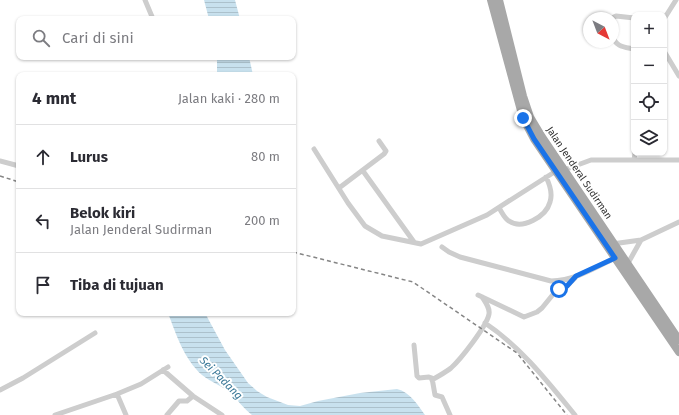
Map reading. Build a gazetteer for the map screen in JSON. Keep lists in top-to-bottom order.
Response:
{
  "streets": {
    "main road": ["Jalan Jenderal Sudirman"]
  },
  "water": ["Sei Padang"],
  "north": "bottom right",
  "page": {
    "map_buttons": ["+", "−"],
    "search": "Cari di sini",
    "heading": ["4 mnt", "Jalan kaki · 280 m"],
    "list": [
      ["Lurus", "80 m"],
      ["Belok kiri", "Jalan Jenderal Sudirman", "200 m"],
      "Tiba di tujuan"
    ]
  }
}
